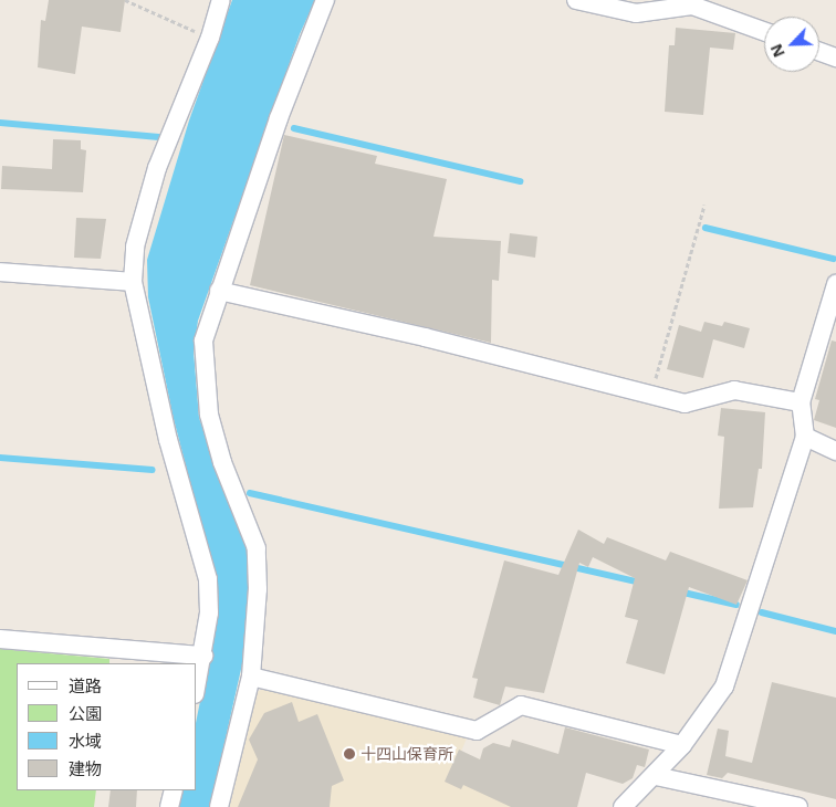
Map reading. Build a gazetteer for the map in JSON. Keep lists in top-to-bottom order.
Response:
{
  "places": ["十四山保育所"],
  "legend": [
    "道路",
    "公園",
    "水域",
    "建物"
  ],
  "north": "bottom left"
}
